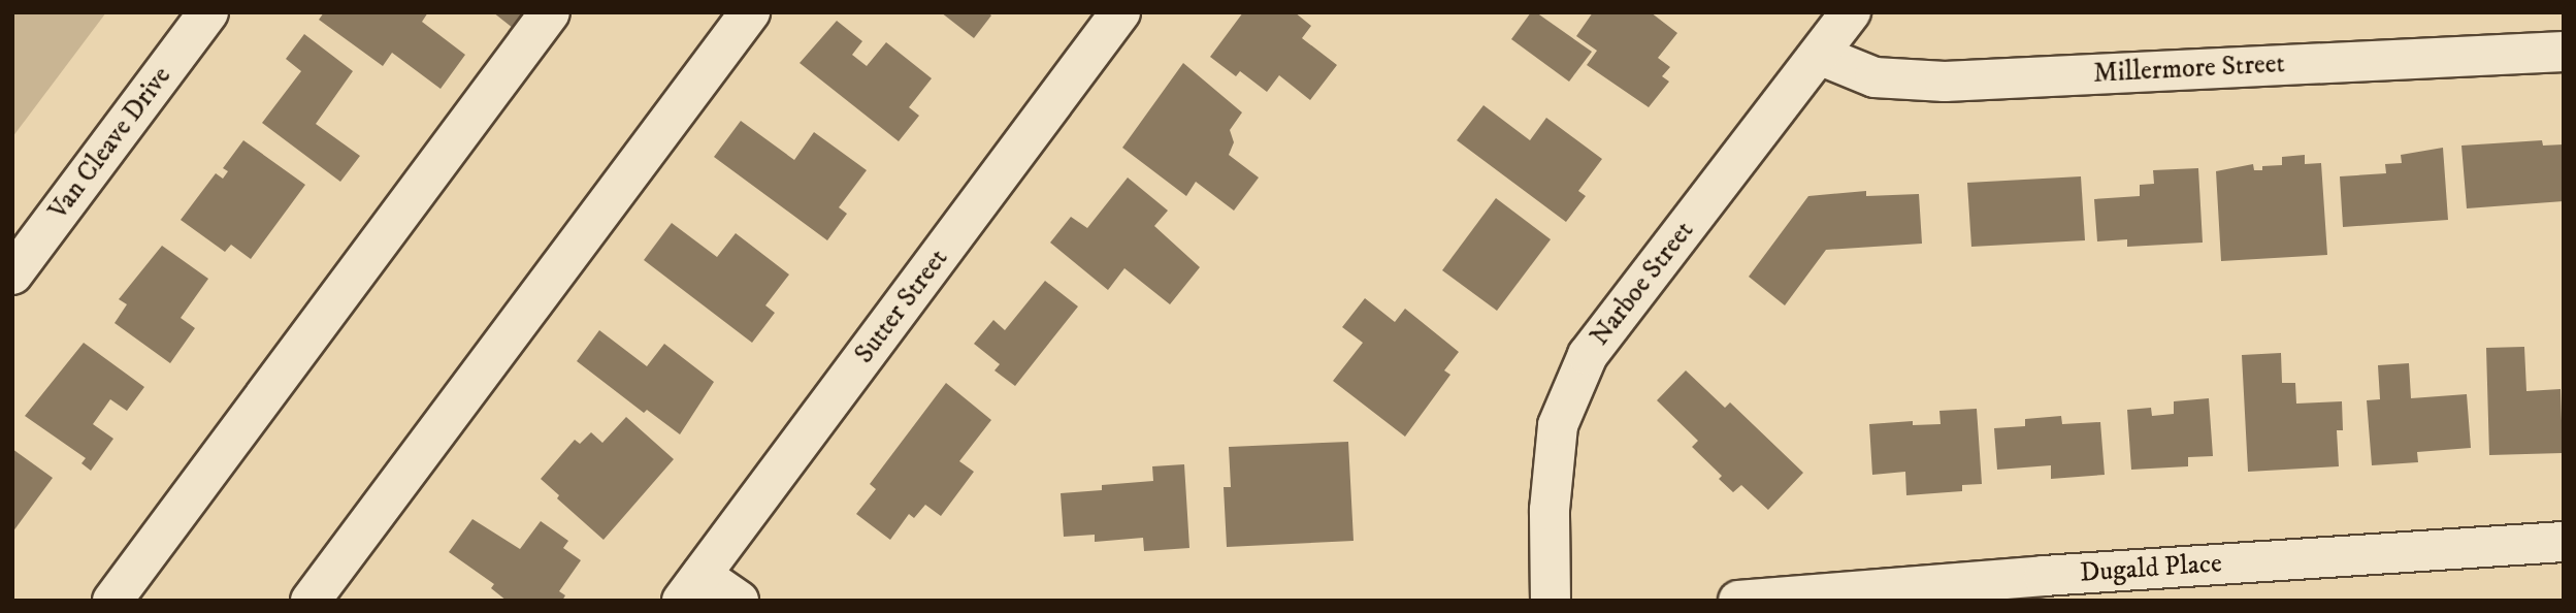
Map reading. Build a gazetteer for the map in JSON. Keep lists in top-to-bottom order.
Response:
{
  "streets": {
    "street": [
      "Millermore Street",
      "Van Cleave Drive",
      "Narboe Street",
      "Sutter Street",
      "Dugald Place"
    ]
  },
  "crossings": [
    ["Millermore Street", "Narboe Street"]
  ]
}
